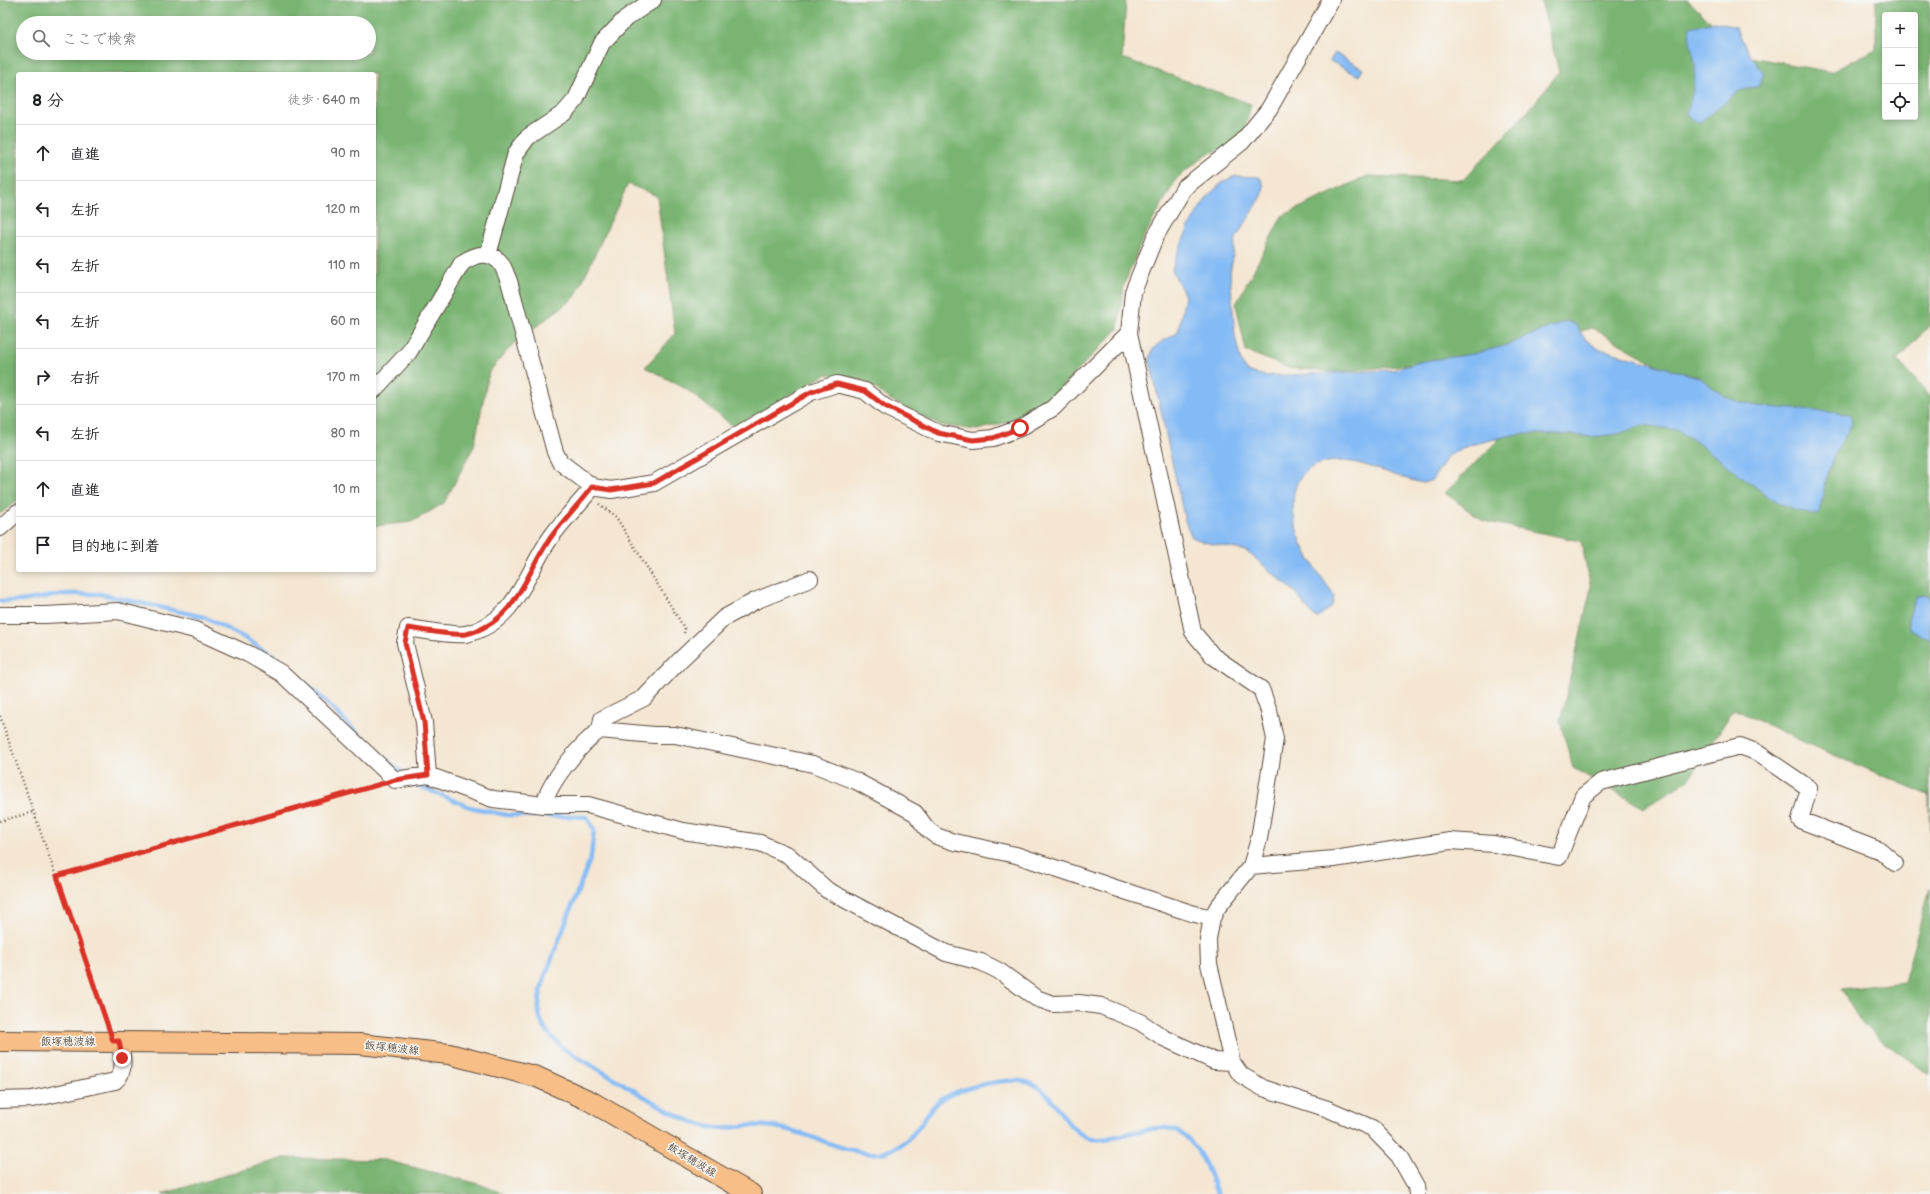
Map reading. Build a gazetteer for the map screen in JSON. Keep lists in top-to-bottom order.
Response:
{
  "streets": {
    "main road": ["飯塚穂波線"]
  },
  "page": {
    "map_buttons": ["+", "−"],
    "search": "ここで検索",
    "heading": ["8 分", "徒歩 · 640 m"],
    "list": [
      ["直進", "90 m"],
      ["左折", "120 m"],
      ["左折", "110 m"],
      ["左折", "60 m"],
      ["右折", "170 m"],
      ["左折", "80 m"],
      ["直進", "10 m"],
      "目的地に到着"
    ]
  }
}
